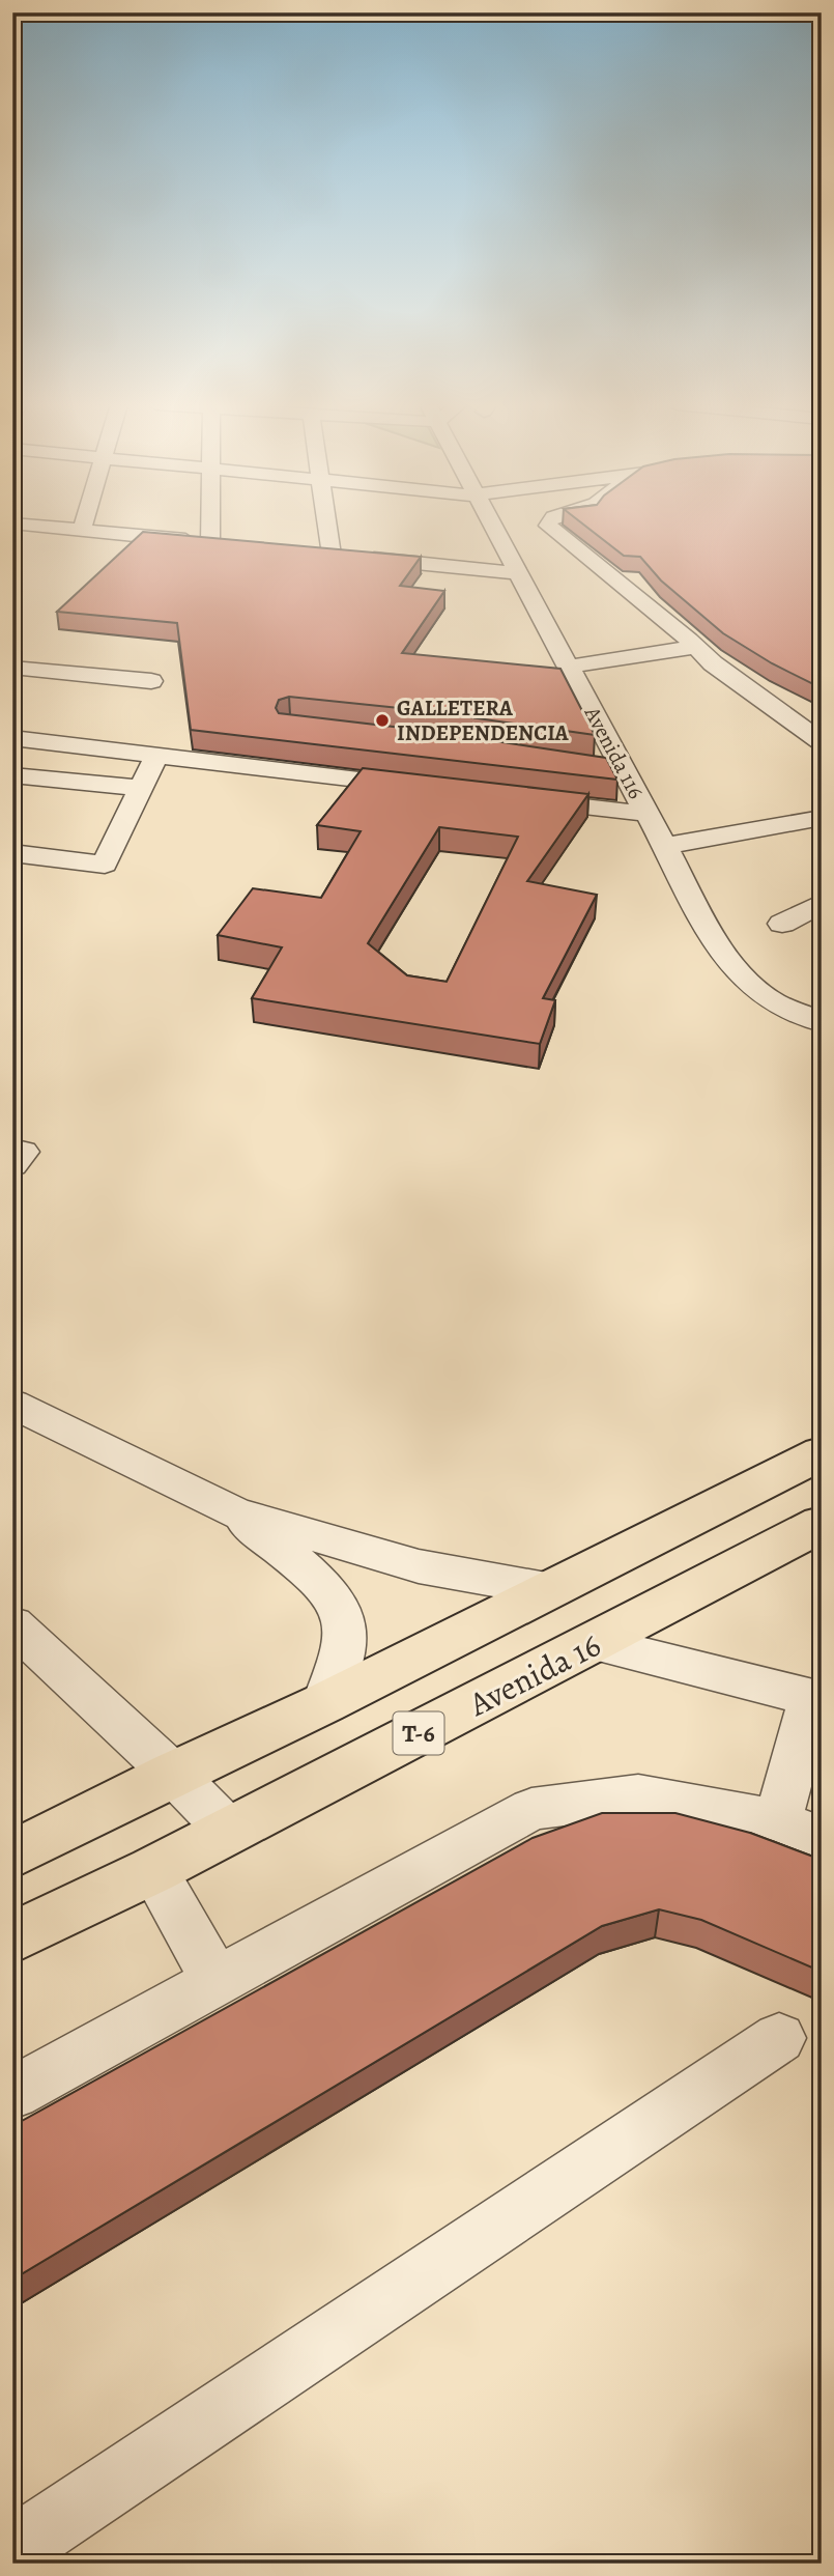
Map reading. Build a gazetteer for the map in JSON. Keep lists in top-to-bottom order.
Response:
{
  "streets": {
    "highway": ["Avenida 16", "T-6"],
    "street": ["Avenida 116"]
  },
  "places": ["GALLETERA INDEPENDENCIA"]
}
